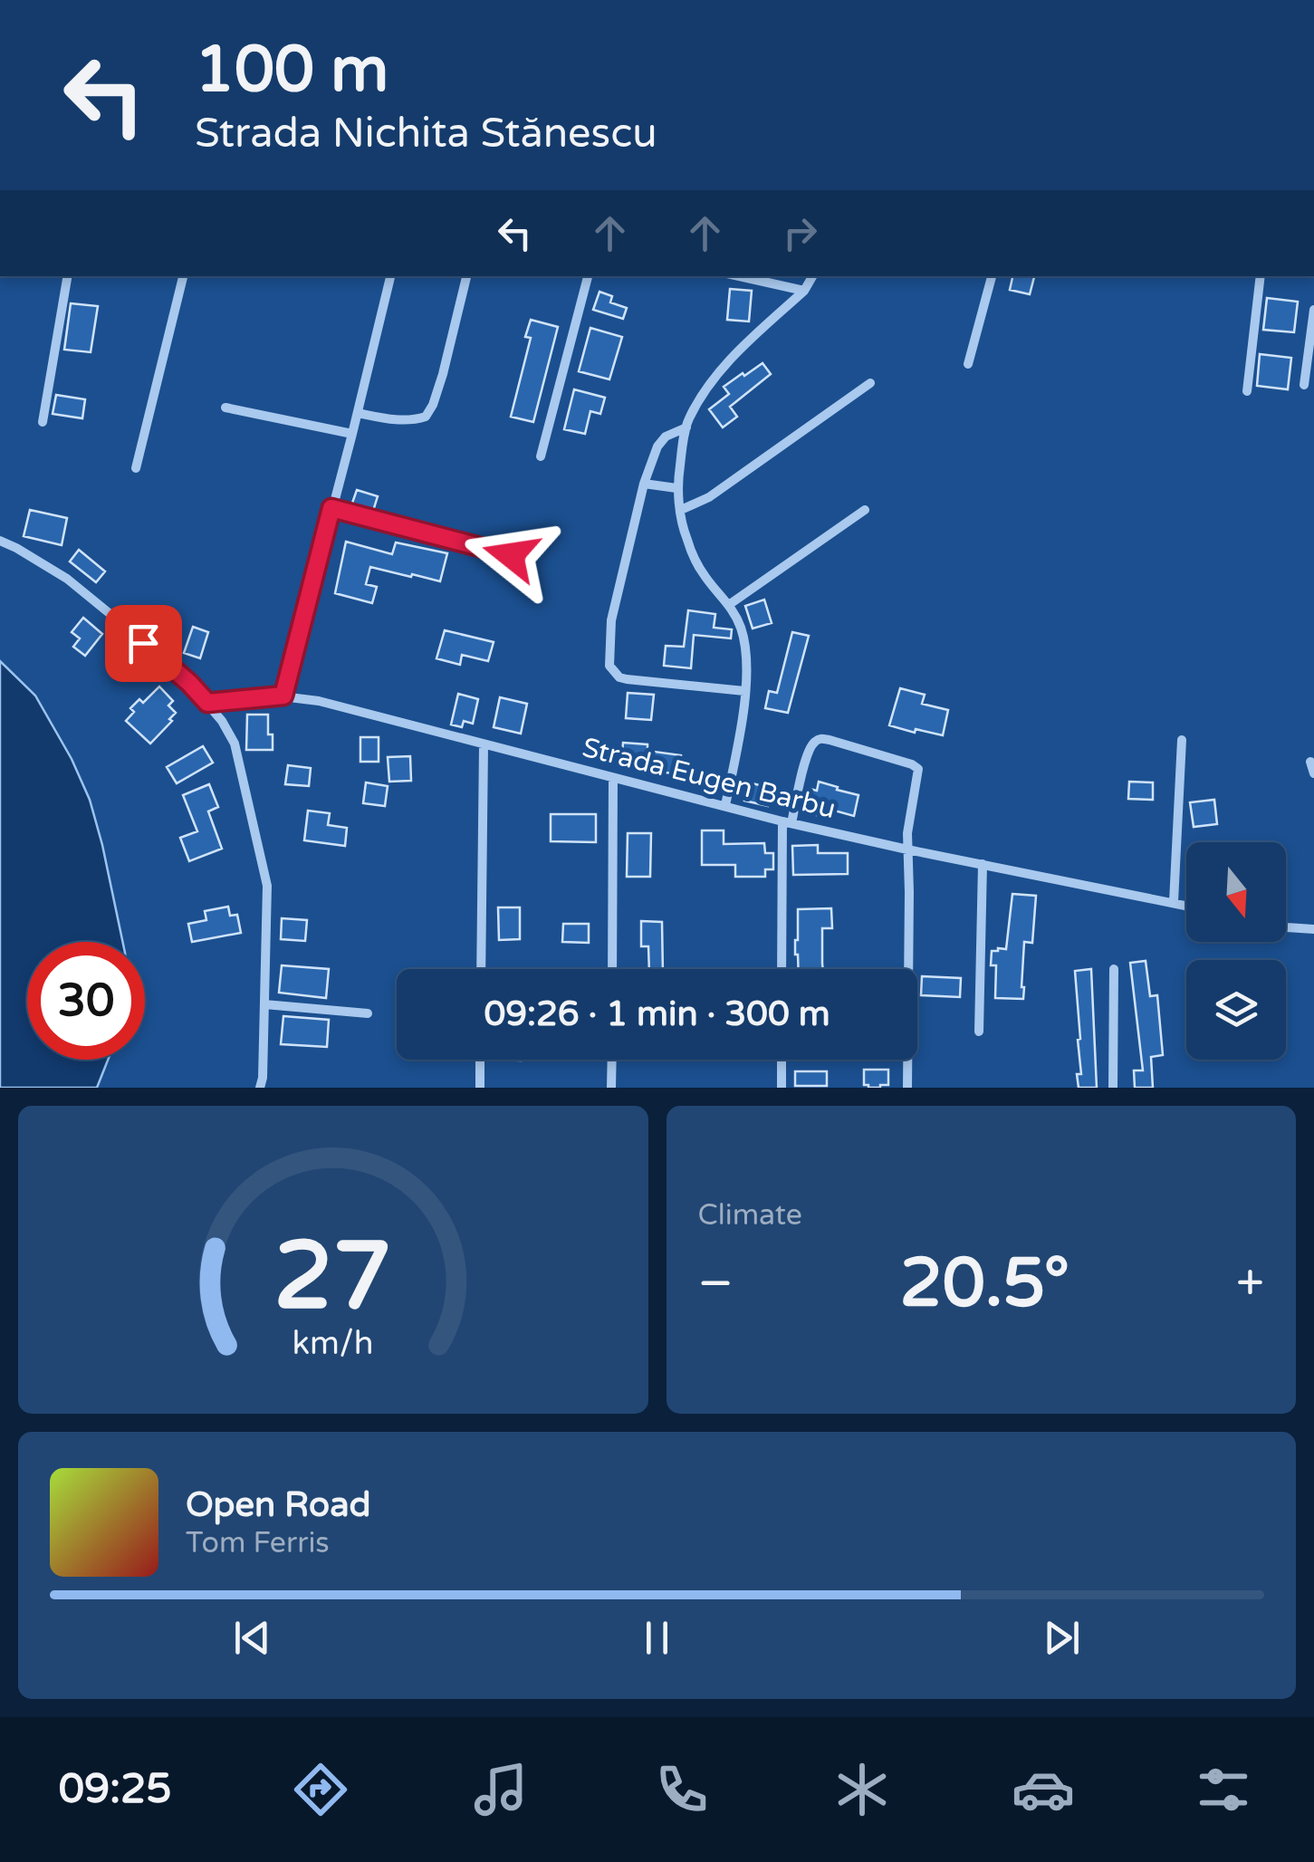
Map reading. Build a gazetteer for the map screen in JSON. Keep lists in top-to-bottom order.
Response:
{
  "streets": {
    "street": ["Strada Eugen Barbu"]
  },
  "north": "bottom",
  "page": {
    "turn": ["100 m", "Strada Nichita Stănescu"],
    "limit": "30",
    "trip": "09:26 · 1 min · 300 m",
    "tile": "Climate",
    "heat": ["−", "20.5°", "+"],
    "song": ["Open Road", "Tom Ferris"],
    "tabs": "09:25",
    "gauge": ["27", "km/h"]
  }
}
